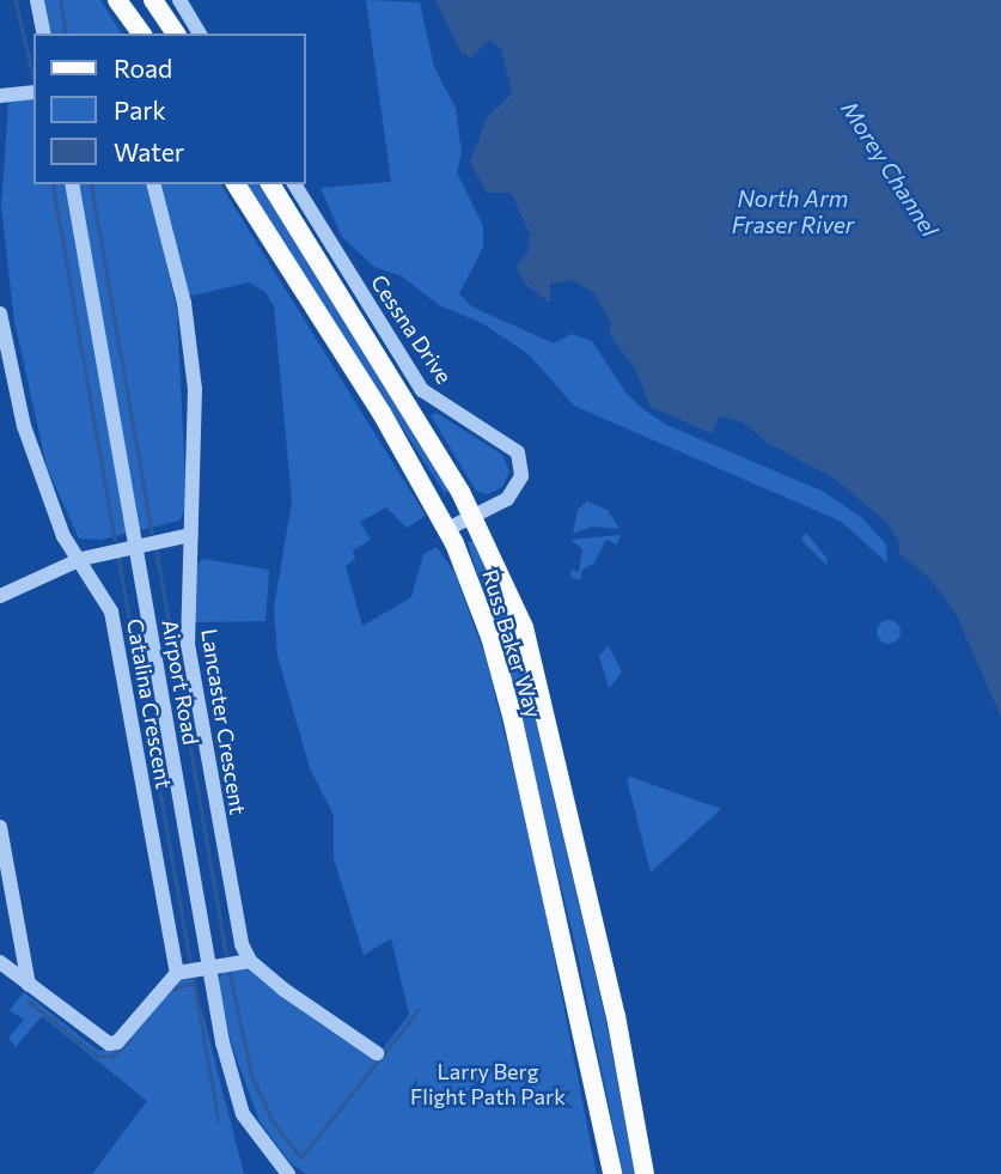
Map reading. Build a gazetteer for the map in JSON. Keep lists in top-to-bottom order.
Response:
{
  "streets": {
    "main road": ["Russ Baker Way"],
    "street": [
      "Cessna Drive",
      "Airport Road",
      "Catalina Crescent",
      "Lancaster Crescent"
    ]
  },
  "crossings": [
    ["Cessna Drive", "Russ Baker Way"]
  ],
  "water": ["Morey Channel", "North Arm Fraser River"],
  "parks": ["Larry Berg Flight Path Park"],
  "legend": ["Road", "Park", "Water"]
}
